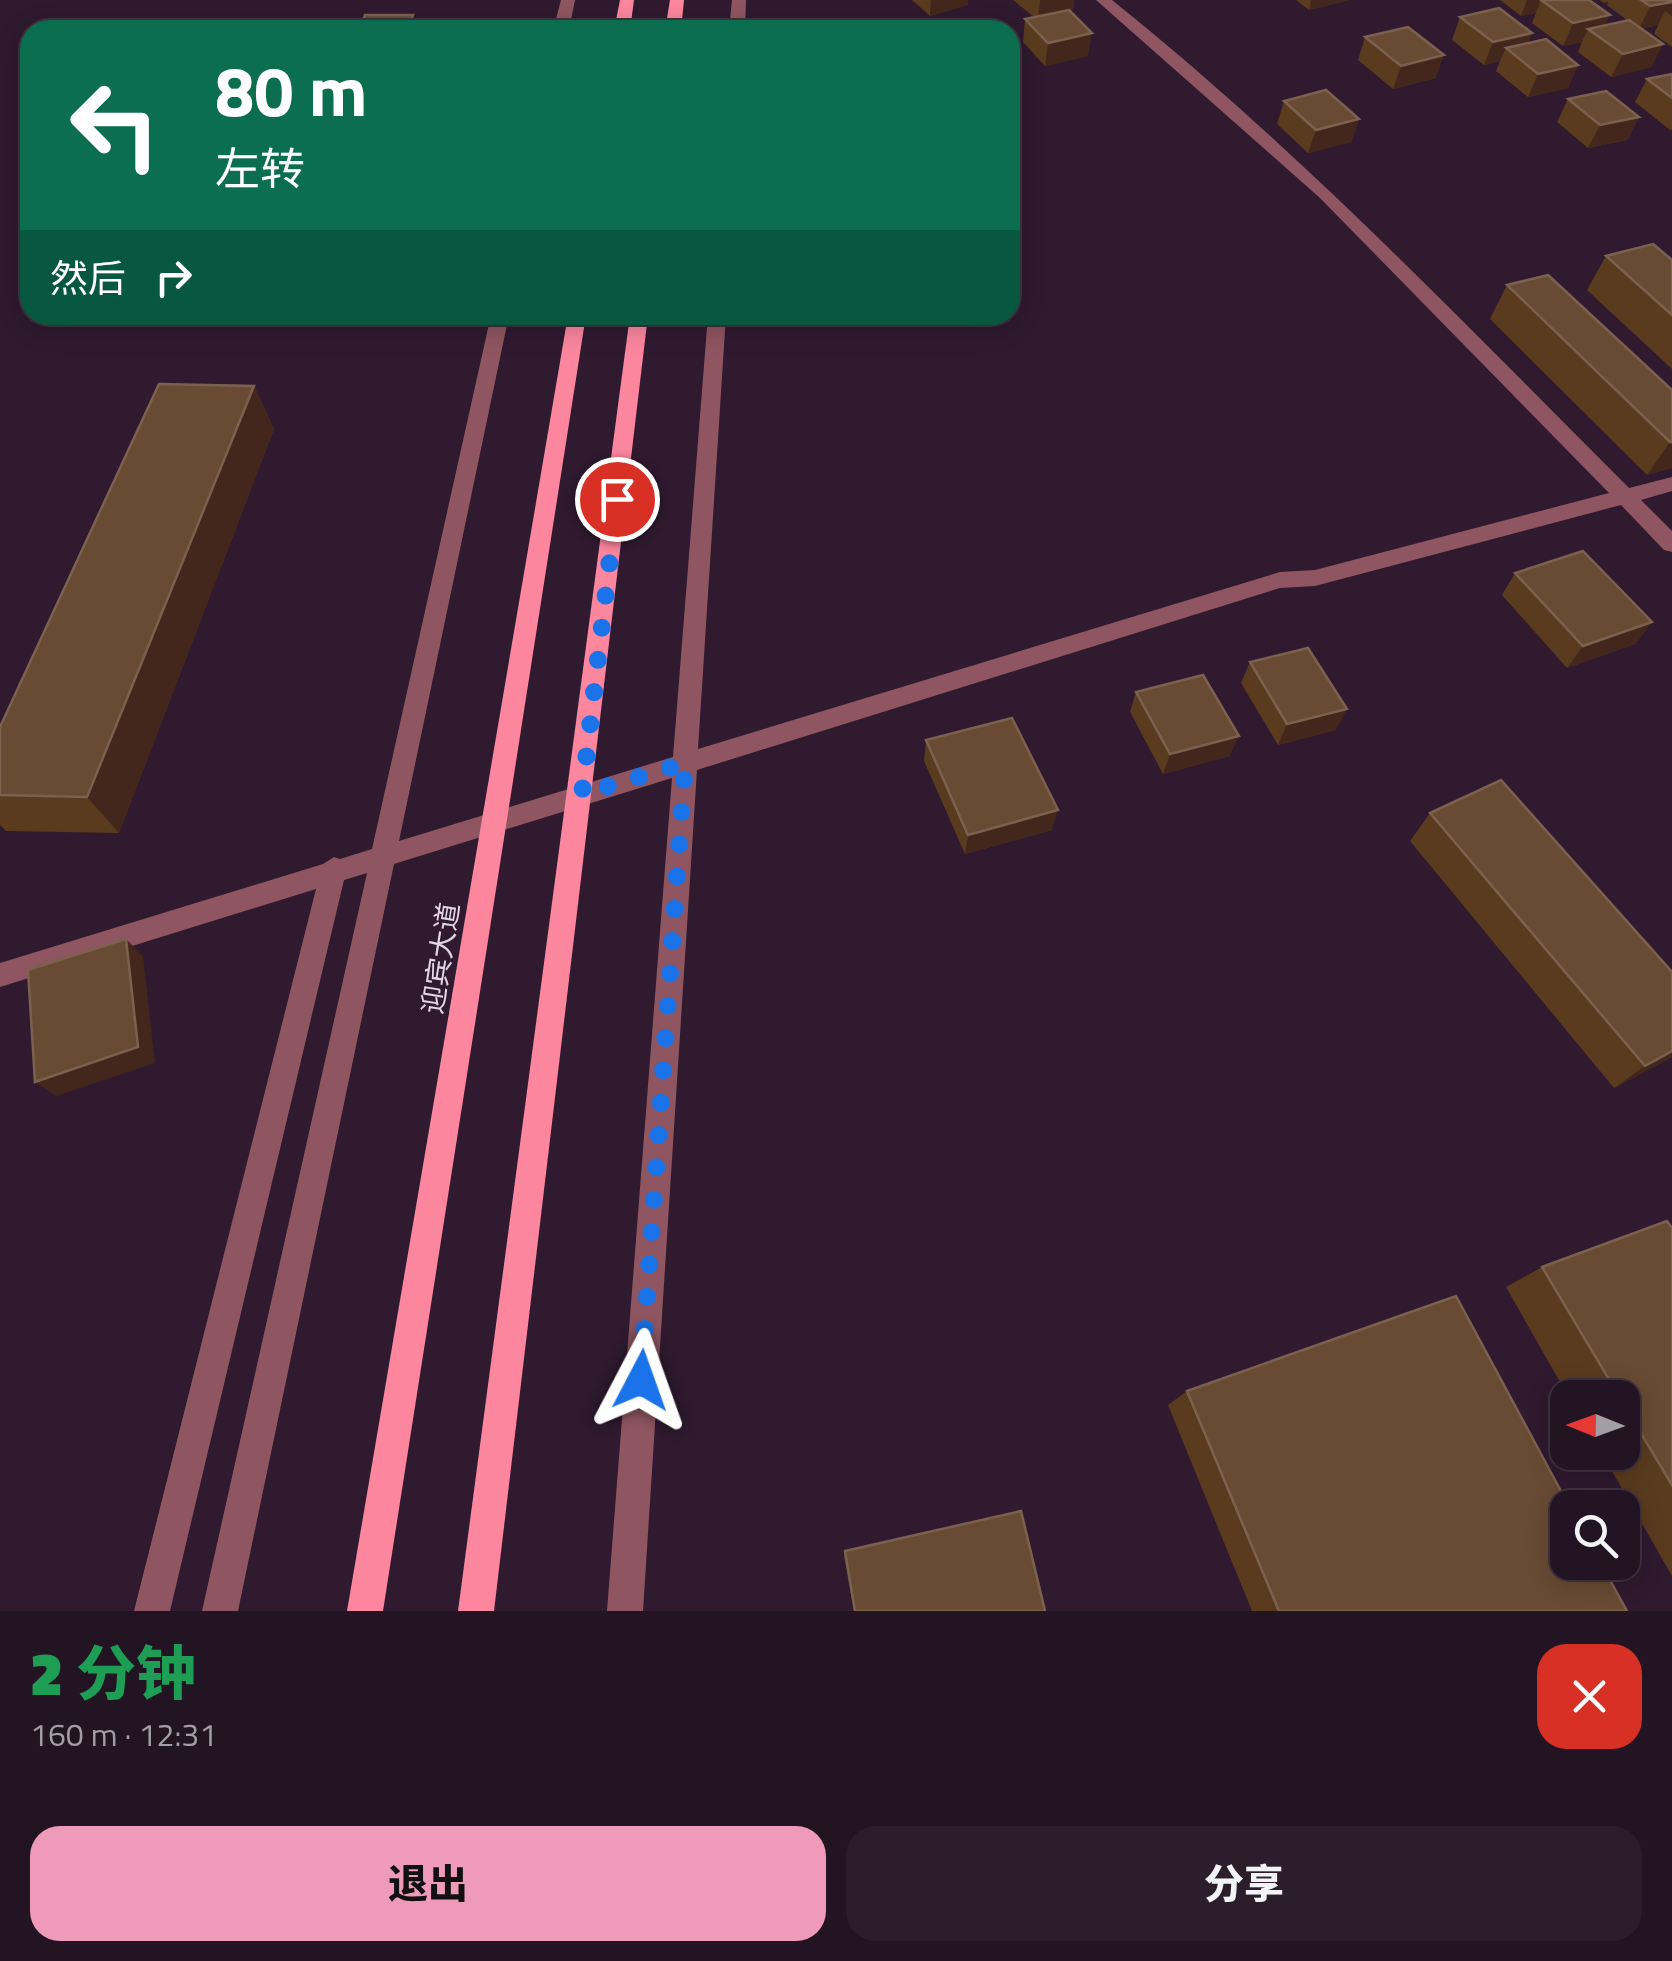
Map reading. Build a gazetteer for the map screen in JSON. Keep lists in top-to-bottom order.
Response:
{
  "streets": {
    "main road": ["迎宾大道"]
  },
  "north": "left",
  "page": {
    "turn": ["80 m", "左转"],
    "then": "然后",
    "heading": ["2 分钟", "160 m · 12:31"],
    "buttons": ["退出", "分享"]
  }
}
